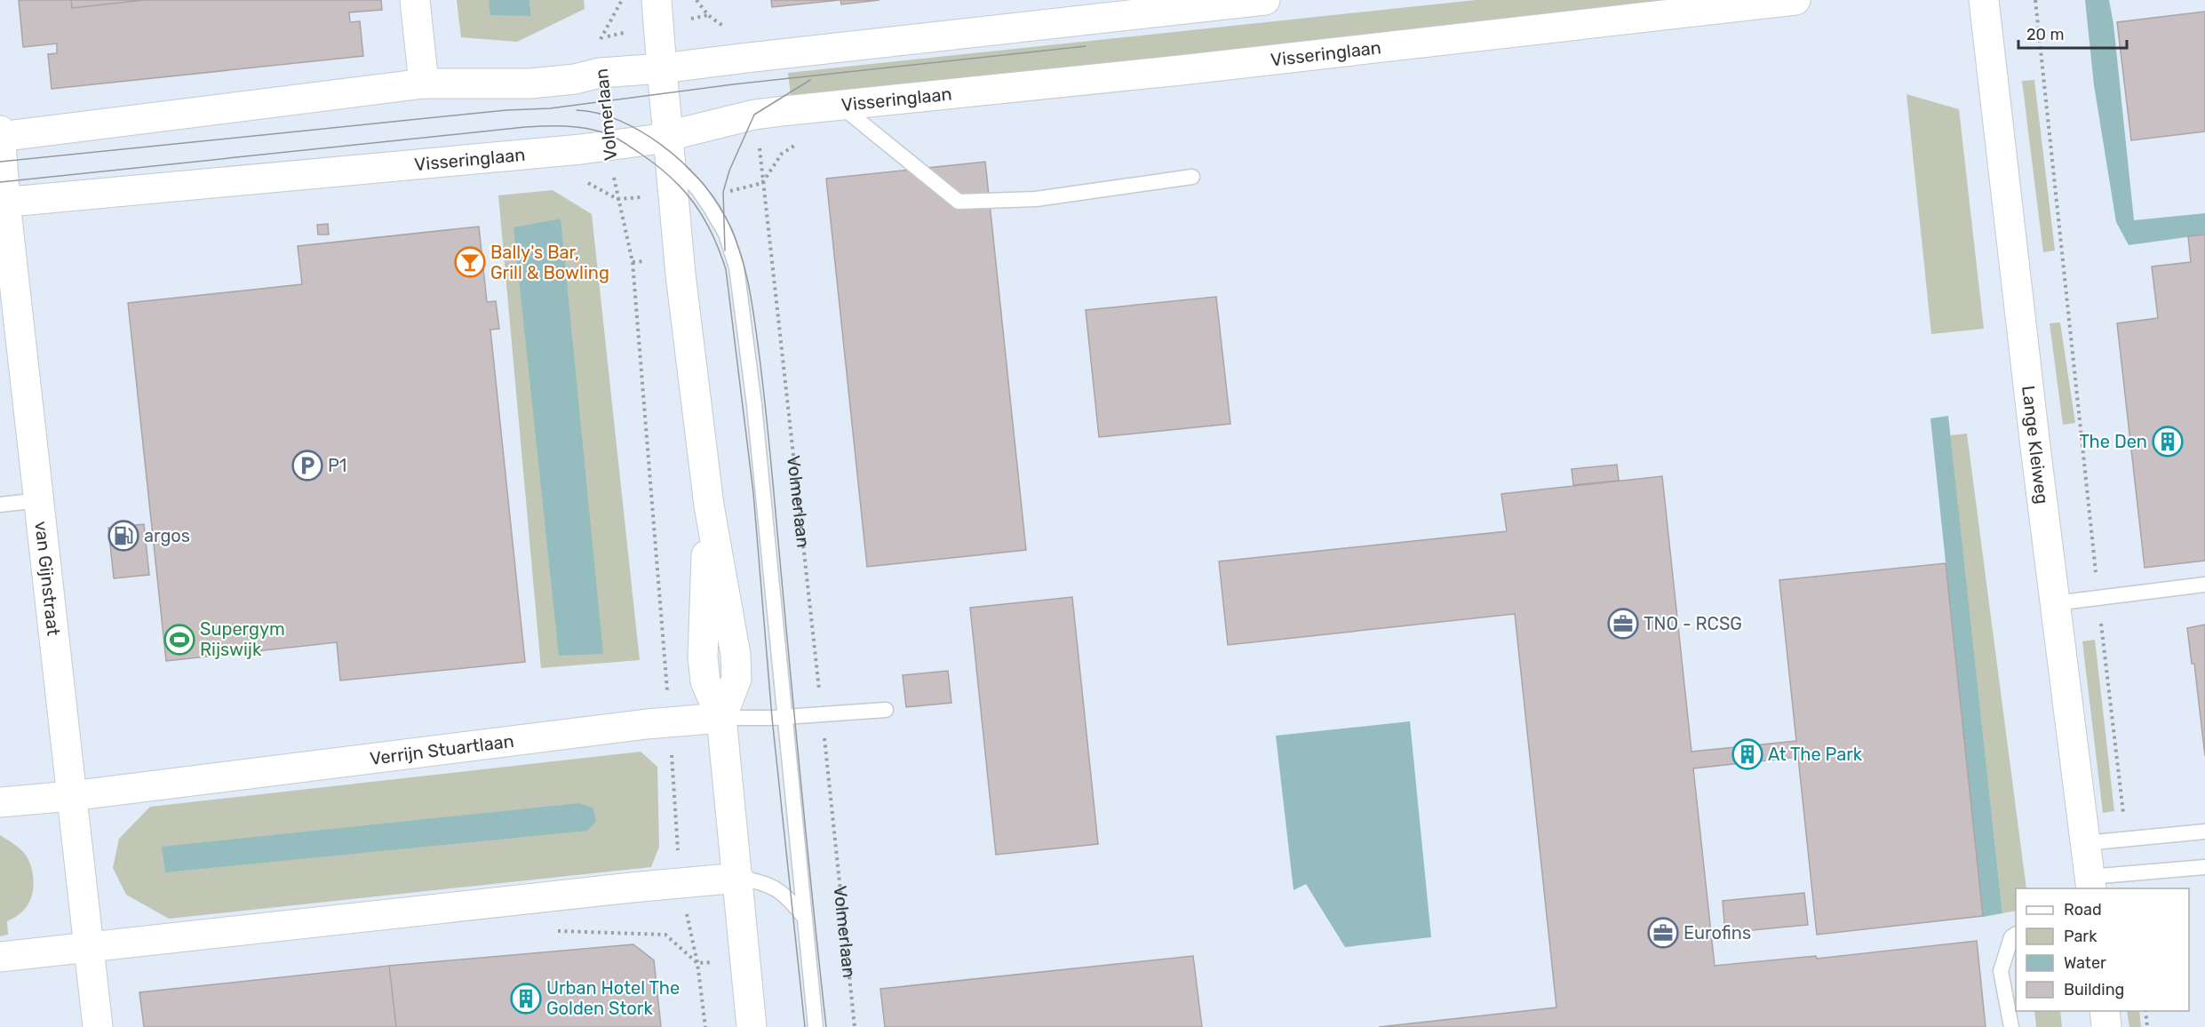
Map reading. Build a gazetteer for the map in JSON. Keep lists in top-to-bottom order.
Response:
{
  "streets": {
    "street": [
      "Visseringlaan",
      "Lange Kleiweg",
      "van Gijnstraat",
      "Verrijn Stuartlaan"
    ],
    "lane": ["Volmerlaan"]
  },
  "crossings": [
    ["Visseringlaan", "Volmerlaan"],
    ["Visseringlaan", "van Gijnstraat"],
    ["Volmerlaan", "Verrijn Stuartlaan"],
    ["van Gijnstraat", "Verrijn Stuartlaan"]
  ],
  "places": {
    "bar": ["Bally's Bar, Grill & Bowling"],
    "building": ["The Den", "At The Park", "Urban Hotel The Golden Stork"],
    "parking": ["P1"],
    "fuel station": ["argos"],
    "office": ["TNO - RCSG", "Eurofins"],
    "sports": ["Supergym Rijswijk"]
  },
  "legend": [
    "Road",
    "Park",
    "Water",
    "Building"
  ],
  "scale_bar": "20 m"
}
